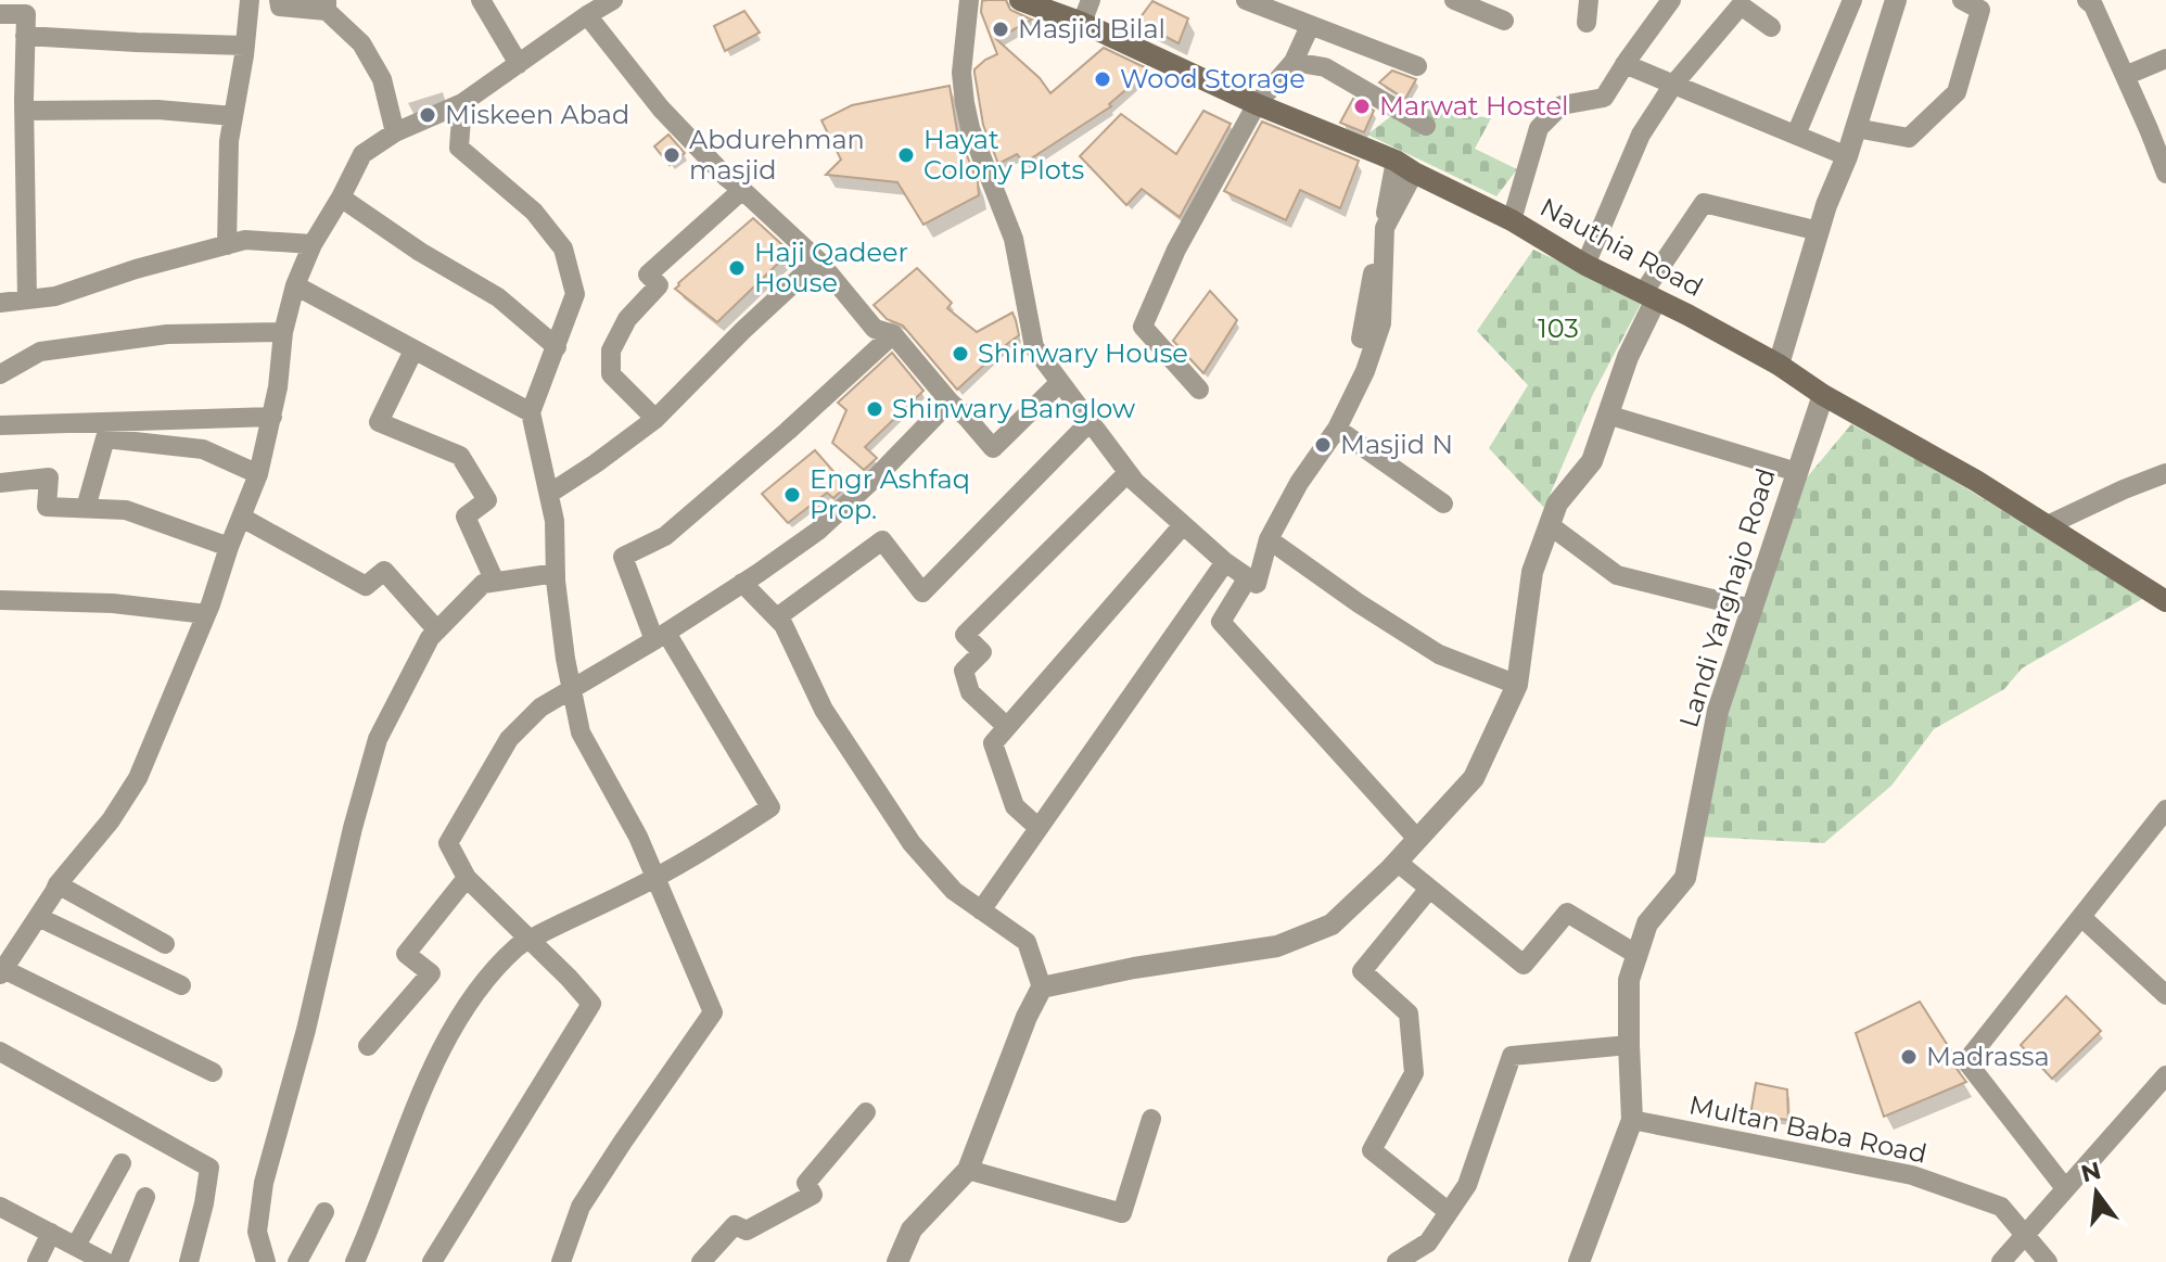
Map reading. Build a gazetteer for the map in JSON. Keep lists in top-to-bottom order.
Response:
{
  "streets": {
    "main road": ["Nauthia Road"],
    "street": ["Landi Yarghajo Road", "Multan Baba Road"]
  },
  "crossings": [
    ["Nauthia Road", "Landi Yarghajo Road"],
    ["Landi Yarghajo Road", "Multan Baba Road"]
  ],
  "parks": ["103"],
  "places": [
    "Masjid Bilal",
    "Wood Storage",
    "Marwat Hostel",
    "Miskeen Abad",
    "Abdurehman masjid",
    "Hayat Colony Plots",
    "Haji Qadeer House",
    "Shinwary House",
    "Shinwary Banglow",
    "Masjid N",
    "Engr Ashfaq Prop.",
    "Madrassa"
  ],
  "north": "top"
}
